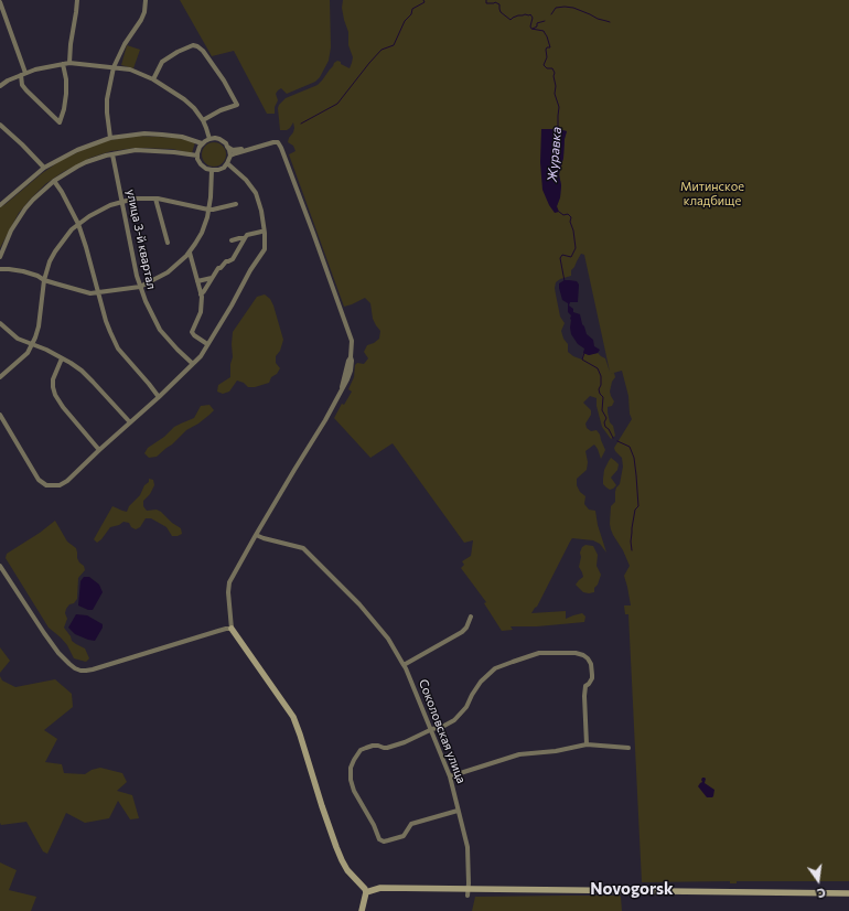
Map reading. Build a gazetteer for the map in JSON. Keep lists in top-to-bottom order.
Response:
{
  "streets": {
    "street": ["улица 3-й квартал", "Соколовская улица"]
  },
  "districts": ["Novogorsk"],
  "water": ["Журавка"],
  "parks": ["Митинское кладбище"],
  "north": "bottom"
}
